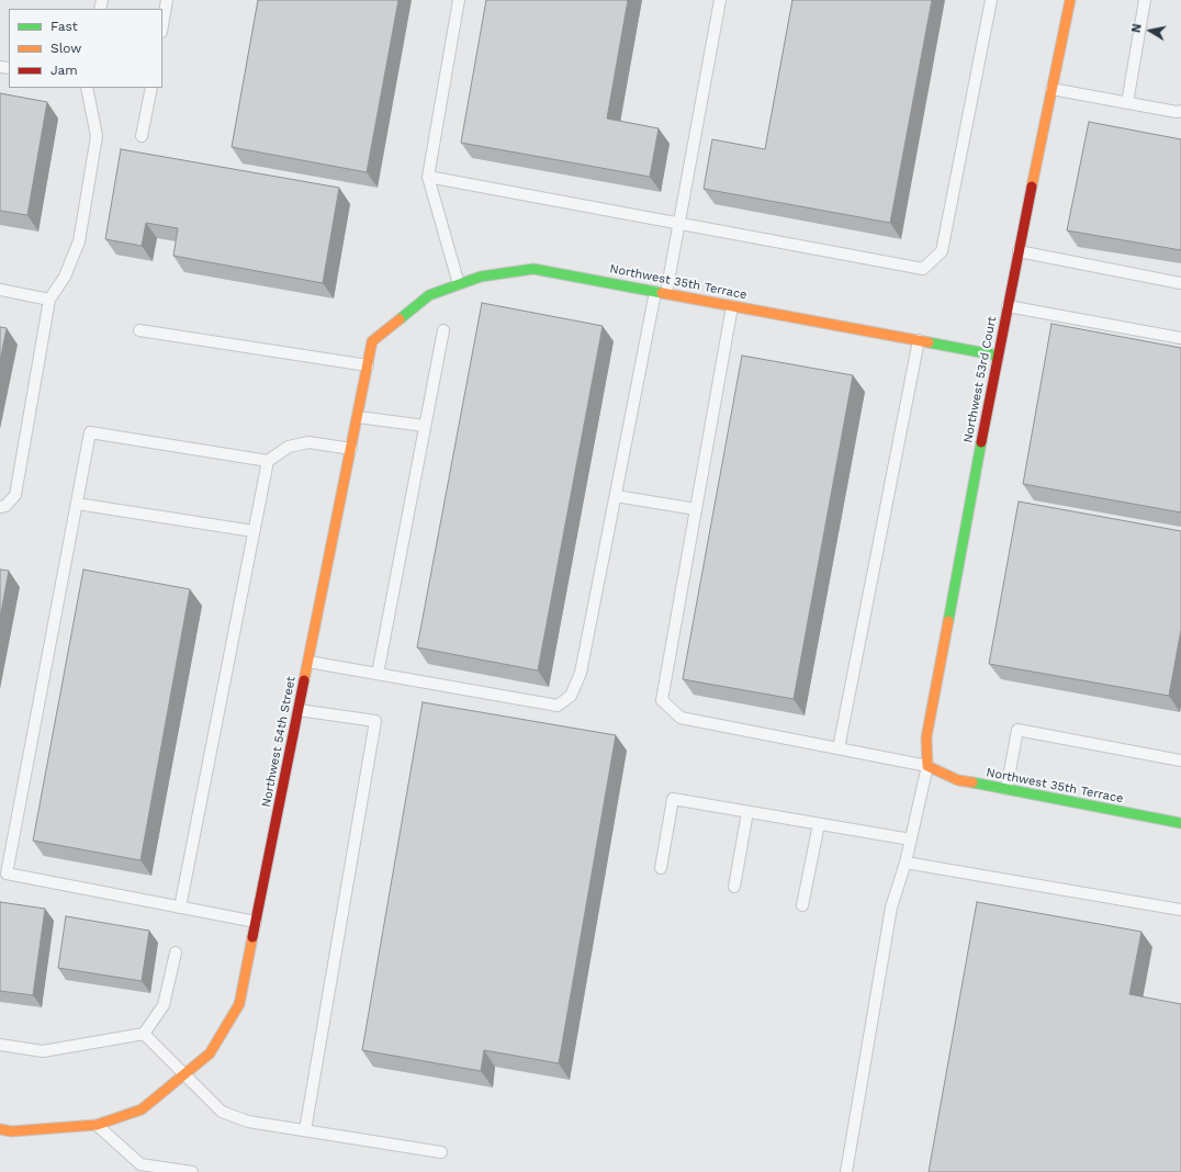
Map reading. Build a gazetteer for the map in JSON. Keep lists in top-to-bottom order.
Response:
{
  "streets": {
    "street": ["Northwest 35th Terrace", "Northwest 53rd Court", "Northwest 54th Street"]
  },
  "crossings": [
    ["Northwest 35th Terrace", "Northwest 53rd Court"],
    ["Northwest 35th Terrace", "Northwest 54th Street"]
  ],
  "legend": ["Fast", "Slow", "Jam"],
  "north": "left"
}
